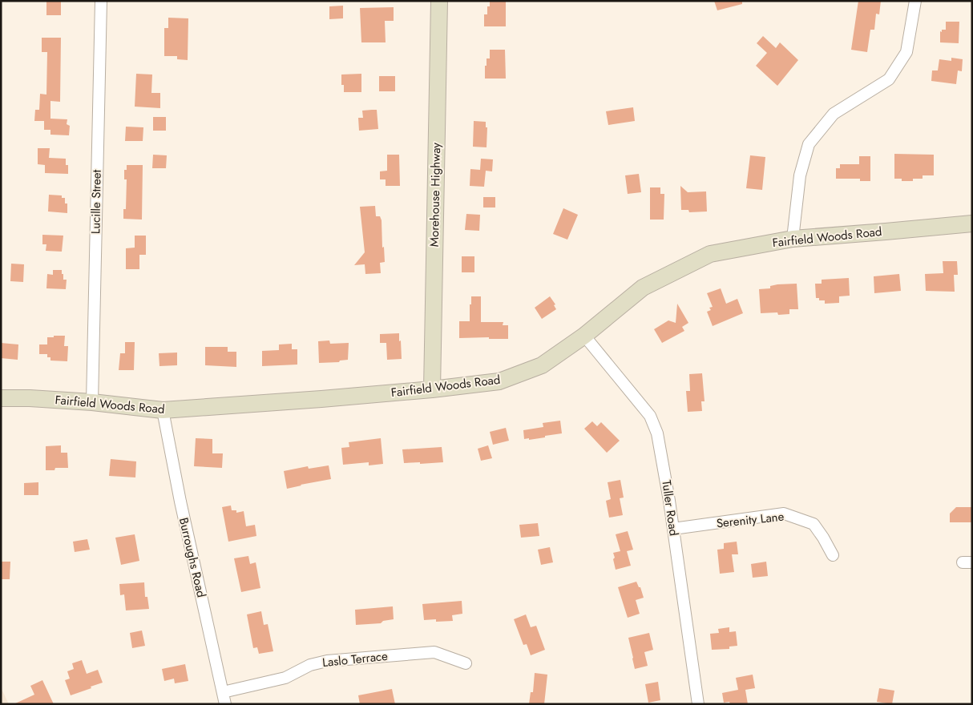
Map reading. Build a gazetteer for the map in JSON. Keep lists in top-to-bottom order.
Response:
{
  "streets": {
    "main road": ["Morehouse Highway", "Fairfield Woods Road"],
    "street": [
      "Lucille Street",
      "Tuller Road",
      "Serenity Lane",
      "Burroughs Road",
      "Laslo Terrace"
    ]
  },
  "crossings": [
    ["Morehouse Highway", "Fairfield Woods Road"],
    ["Lucille Street", "Fairfield Woods Road"],
    ["Fairfield Woods Road", "Tuller Road"],
    ["Fairfield Woods Road", "Burroughs Road"],
    ["Tuller Road", "Serenity Lane"],
    ["Burroughs Road", "Laslo Terrace"]
  ]
}
